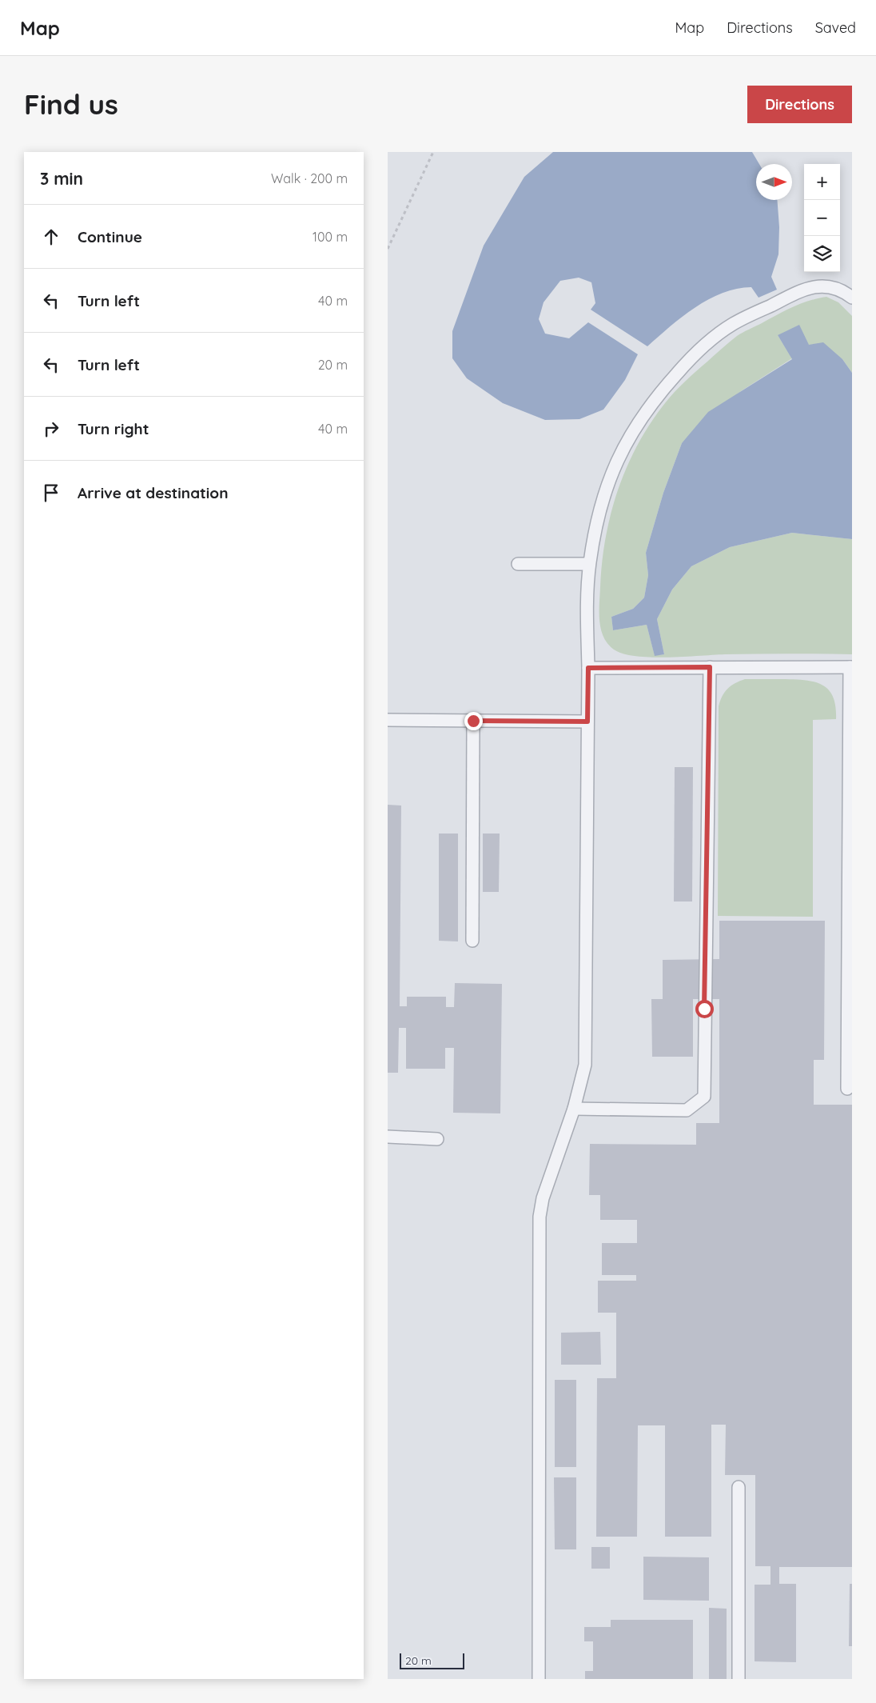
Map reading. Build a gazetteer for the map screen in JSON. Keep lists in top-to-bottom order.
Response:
{
  "scale_bar": "20 m",
  "north": "right",
  "page": {
    "header": "Map",
    "nav": ["Map", "Directions", "Saved"],
    "buttons": "Directions",
    "title": "Find us",
    "heading": ["3 min", "Walk · 200 m"],
    "map_buttons": ["+", "−"],
    "list": [
      ["Continue", "100 m"],
      ["Turn left", "40 m"],
      ["Turn left", "20 m"],
      ["Turn right", "40 m"],
      "Arrive at destination"
    ],
    "scale": "20 m"
  }
}
